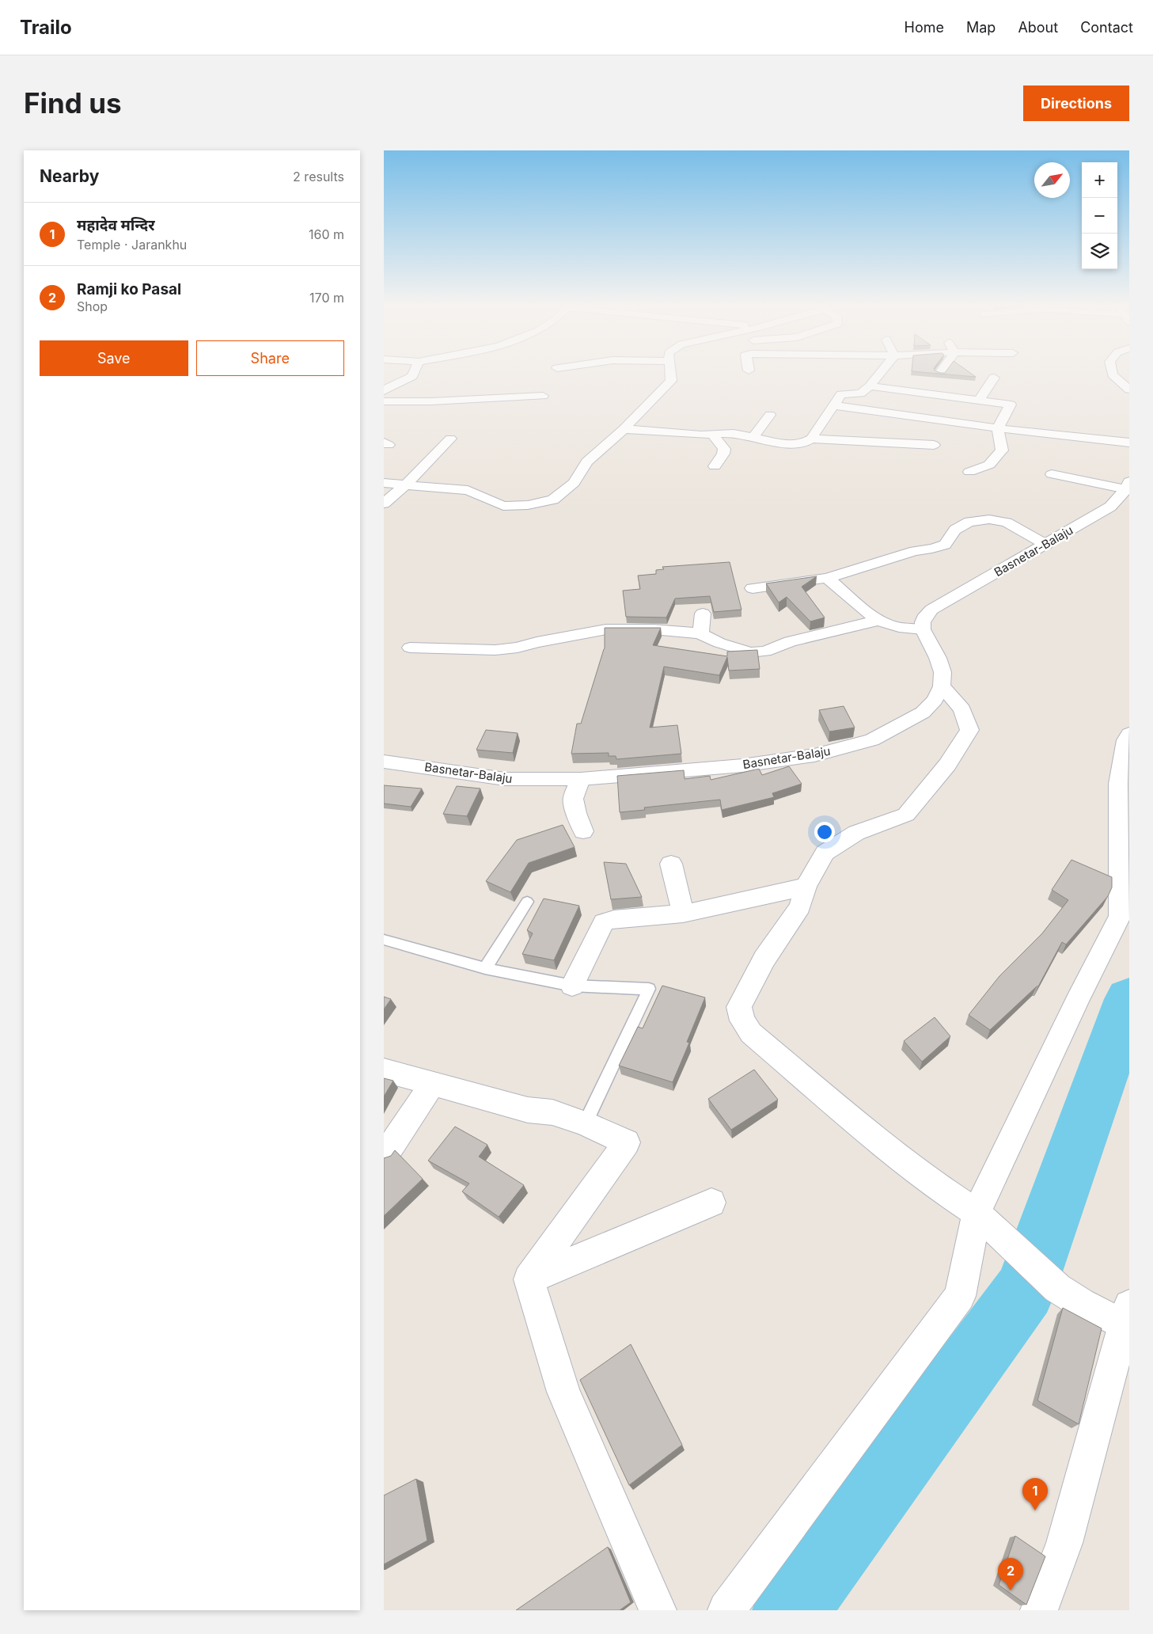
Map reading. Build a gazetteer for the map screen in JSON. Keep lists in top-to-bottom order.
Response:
{
  "streets": {
    "street": ["Basnetar-Balaju"]
  },
  "north": "top right",
  "page": {
    "header": "Trailo",
    "nav": [
      "Home",
      "Map",
      "About",
      "Contact"
    ],
    "buttons": [
      "Directions",
      ["Save", "Share"]
    ],
    "title": "Find us",
    "heading": ["Nearby", "2 results"],
    "map_buttons": ["+", "−"],
    "list": [
      {
        "mark": "1",
        "name": "महादेव मन्दिर",
        "note": "Temple · Jarankhu",
        "value": "160 m"
      },
      {
        "mark": "2",
        "name": "Ramji ko Pasal",
        "note": "Shop",
        "value": "170 m"
      }
    ],
    "pins": ["1", "2"]
  }
}
